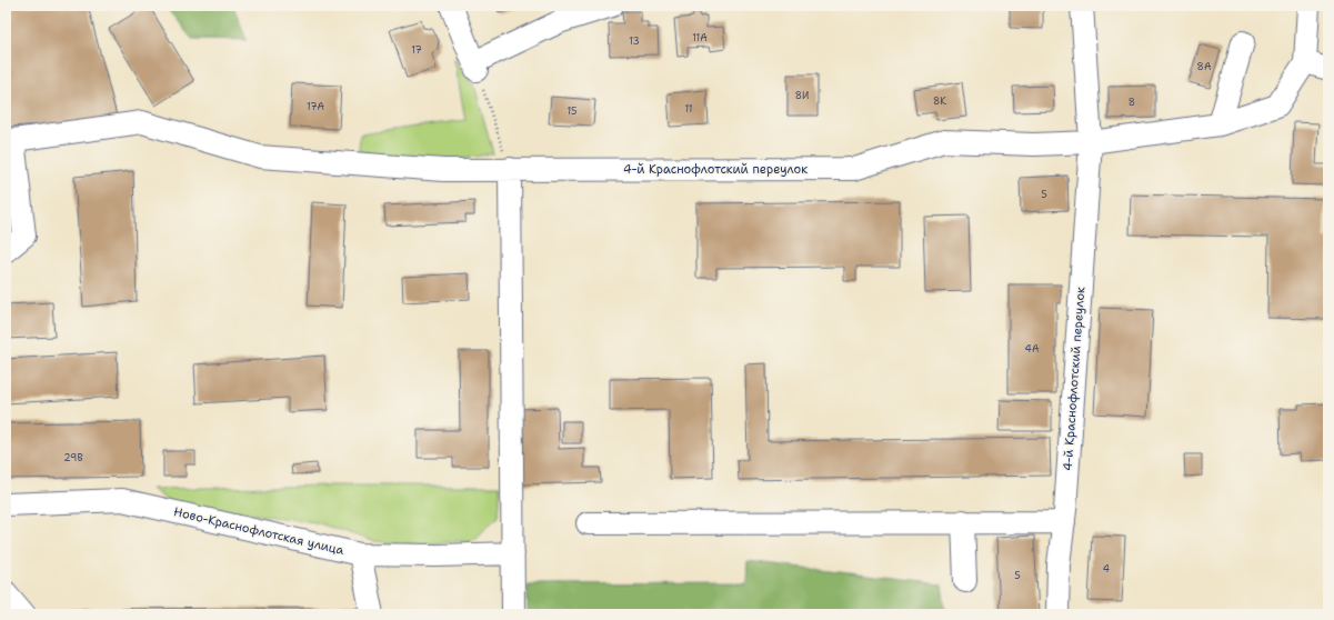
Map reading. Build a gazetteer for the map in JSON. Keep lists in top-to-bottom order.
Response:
{
  "streets": {
    "street": ["4-й Краснофлотский переулок", "Ново-Краснофлотская улица"]
  },
  "house_numbers": [
    "11А",
    "13",
    "17",
    "8А",
    "8И",
    "8К",
    "8",
    "17А",
    "11",
    "15",
    "5",
    "4А",
    "29В",
    "4",
    "5"
  ]
}
